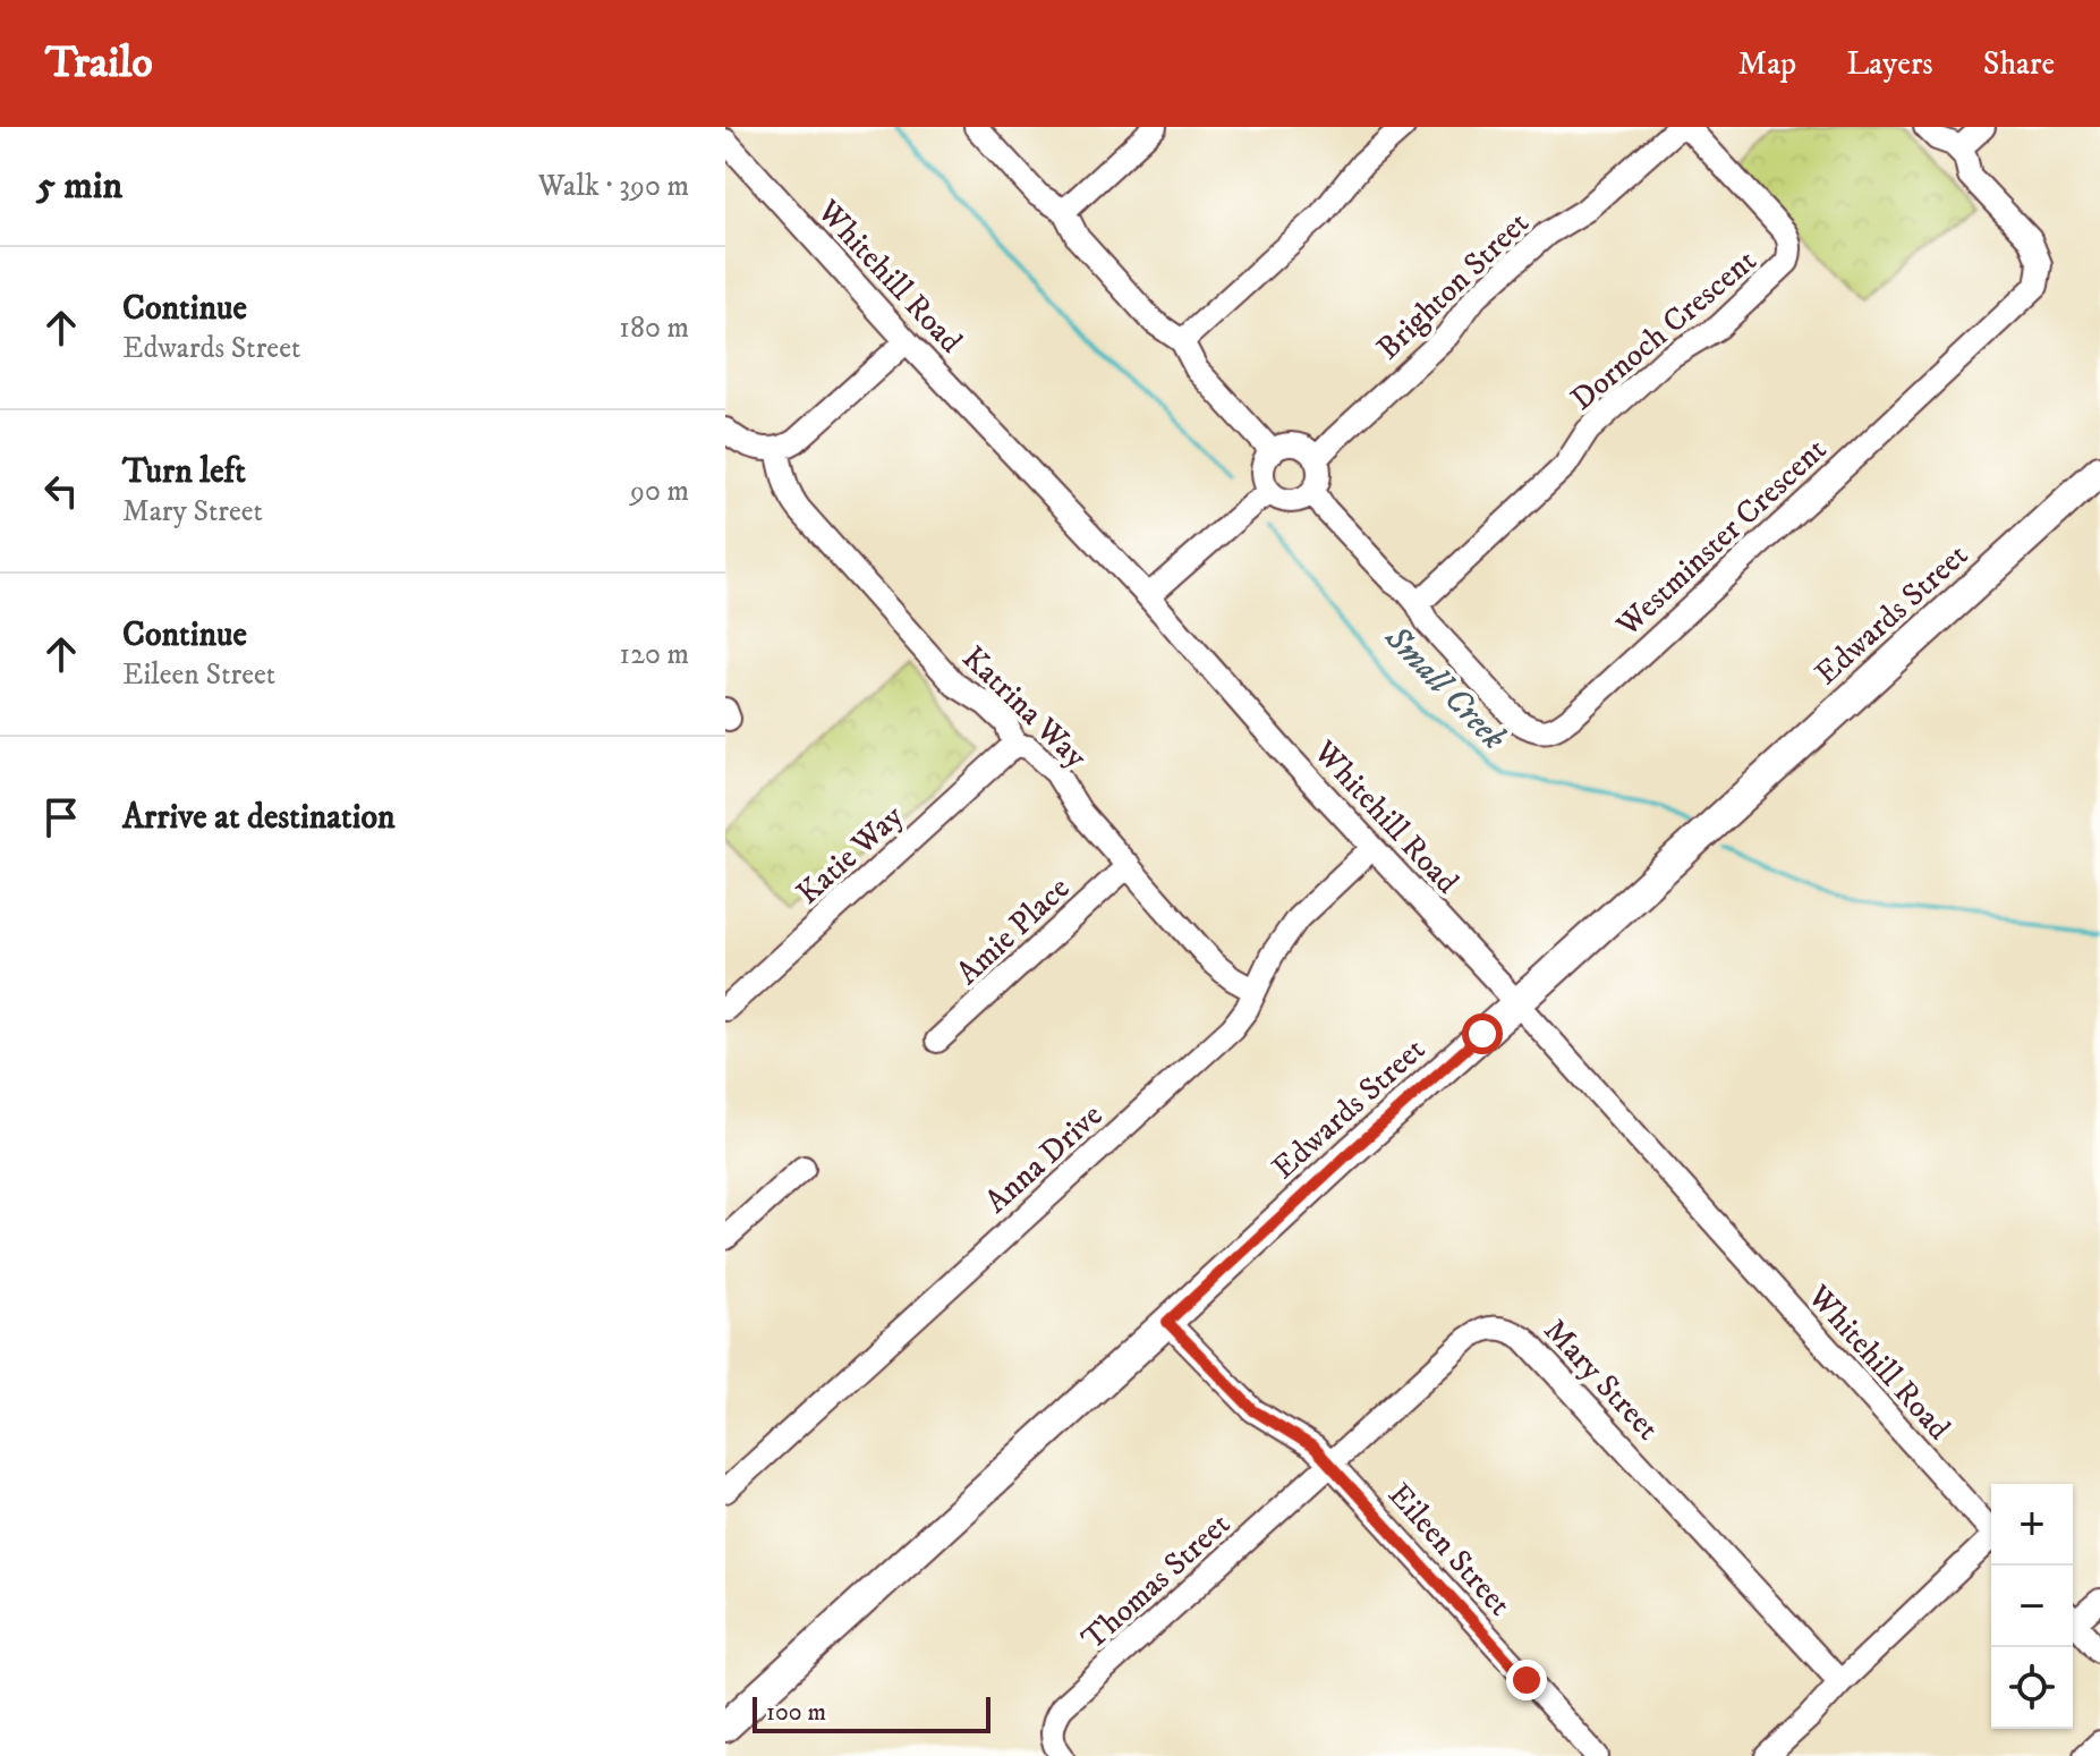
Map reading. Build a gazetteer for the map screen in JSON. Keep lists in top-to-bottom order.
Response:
{
  "streets": {
    "main road": ["Edwards Street"],
    "street": [
      "Whitehill Road",
      "Brighton Street",
      "Dornoch Crescent",
      "Westminster Crescent",
      "Katrina Way",
      "Katie Way",
      "Amie Place",
      "Anna Drive",
      "Mary Street",
      "Eileen Street",
      "Thomas Street"
    ]
  },
  "crossings": [
    ["Whitehill Road", "Edwards Street"],
    ["Whitehill Road", "Anna Drive"],
    ["Brighton Street", "Westminster Crescent"],
    ["Dornoch Crescent", "Westminster Crescent"],
    ["Katrina Way", "Katie Way"],
    ["Katrina Way", "Amie Place"],
    ["Katrina Way", "Anna Drive"],
    ["Mary Street", "Eileen Street"],
    ["Mary Street", "Thomas Street"],
    ["Eileen Street", "Thomas Street"]
  ],
  "water": ["Small Creek"],
  "scale_bar": "100 m",
  "page": {
    "header": "Trailo",
    "nav": ["Map", "Layers", "Share"],
    "heading": ["5 min", "Walk · 390 m"],
    "list": [
      ["Continue", "Edwards Street", "180 m"],
      ["Turn left", "Mary Street", "90 m"],
      ["Continue", "Eileen Street", "120 m"],
      "Arrive at destination"
    ],
    "map_buttons": ["+", "−"],
    "scale": "100 m"
  }
}
